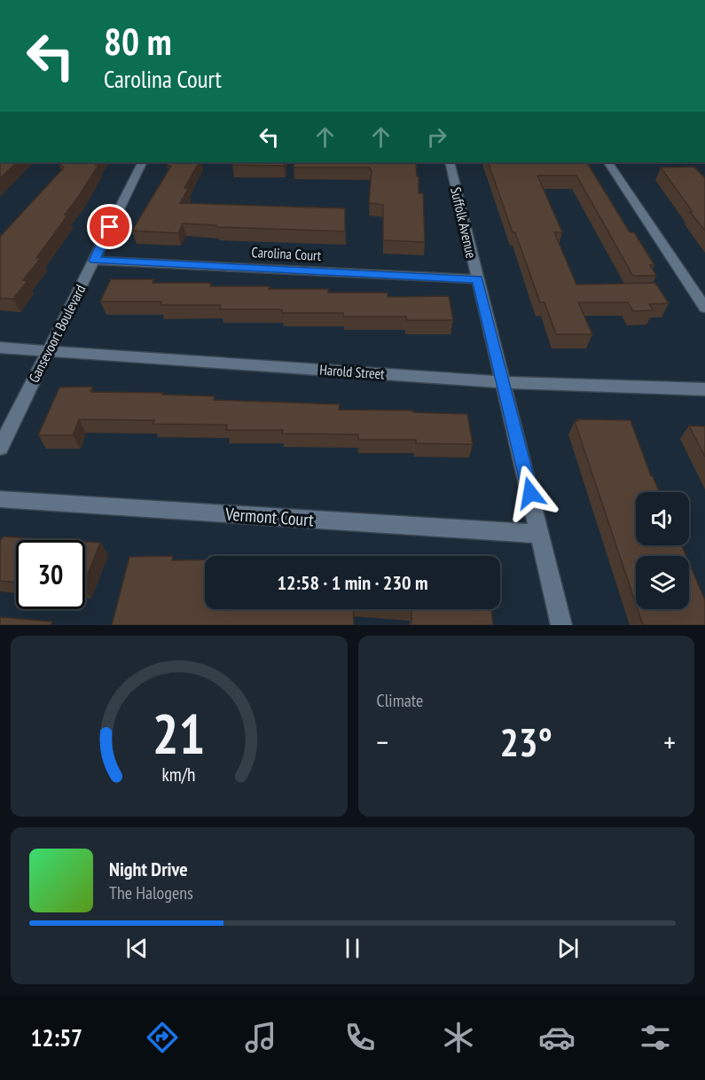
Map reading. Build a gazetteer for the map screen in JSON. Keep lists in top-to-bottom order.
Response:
{
  "streets": {
    "street": [
      "Suffolk Avenue",
      "Carolina Court",
      "Gansevoort Boulevard",
      "Harold Street",
      "Vermont Court"
    ]
  },
  "crossings": [
    ["Suffolk Avenue", "Carolina Court"],
    ["Suffolk Avenue", "Harold Street"],
    ["Suffolk Avenue", "Vermont Court"],
    ["Carolina Court", "Gansevoort Boulevard"],
    ["Gansevoort Boulevard", "Harold Street"]
  ],
  "page": {
    "turn": ["80 m", "Carolina Court"],
    "limit": "30",
    "trip": "12:58 · 1 min · 230 m",
    "tile": "Climate",
    "heat": ["−", "23°", "+"],
    "song": ["Night Drive", "The Halogens"],
    "tabs": "12:57",
    "gauge": ["21", "km/h"]
  }
}
